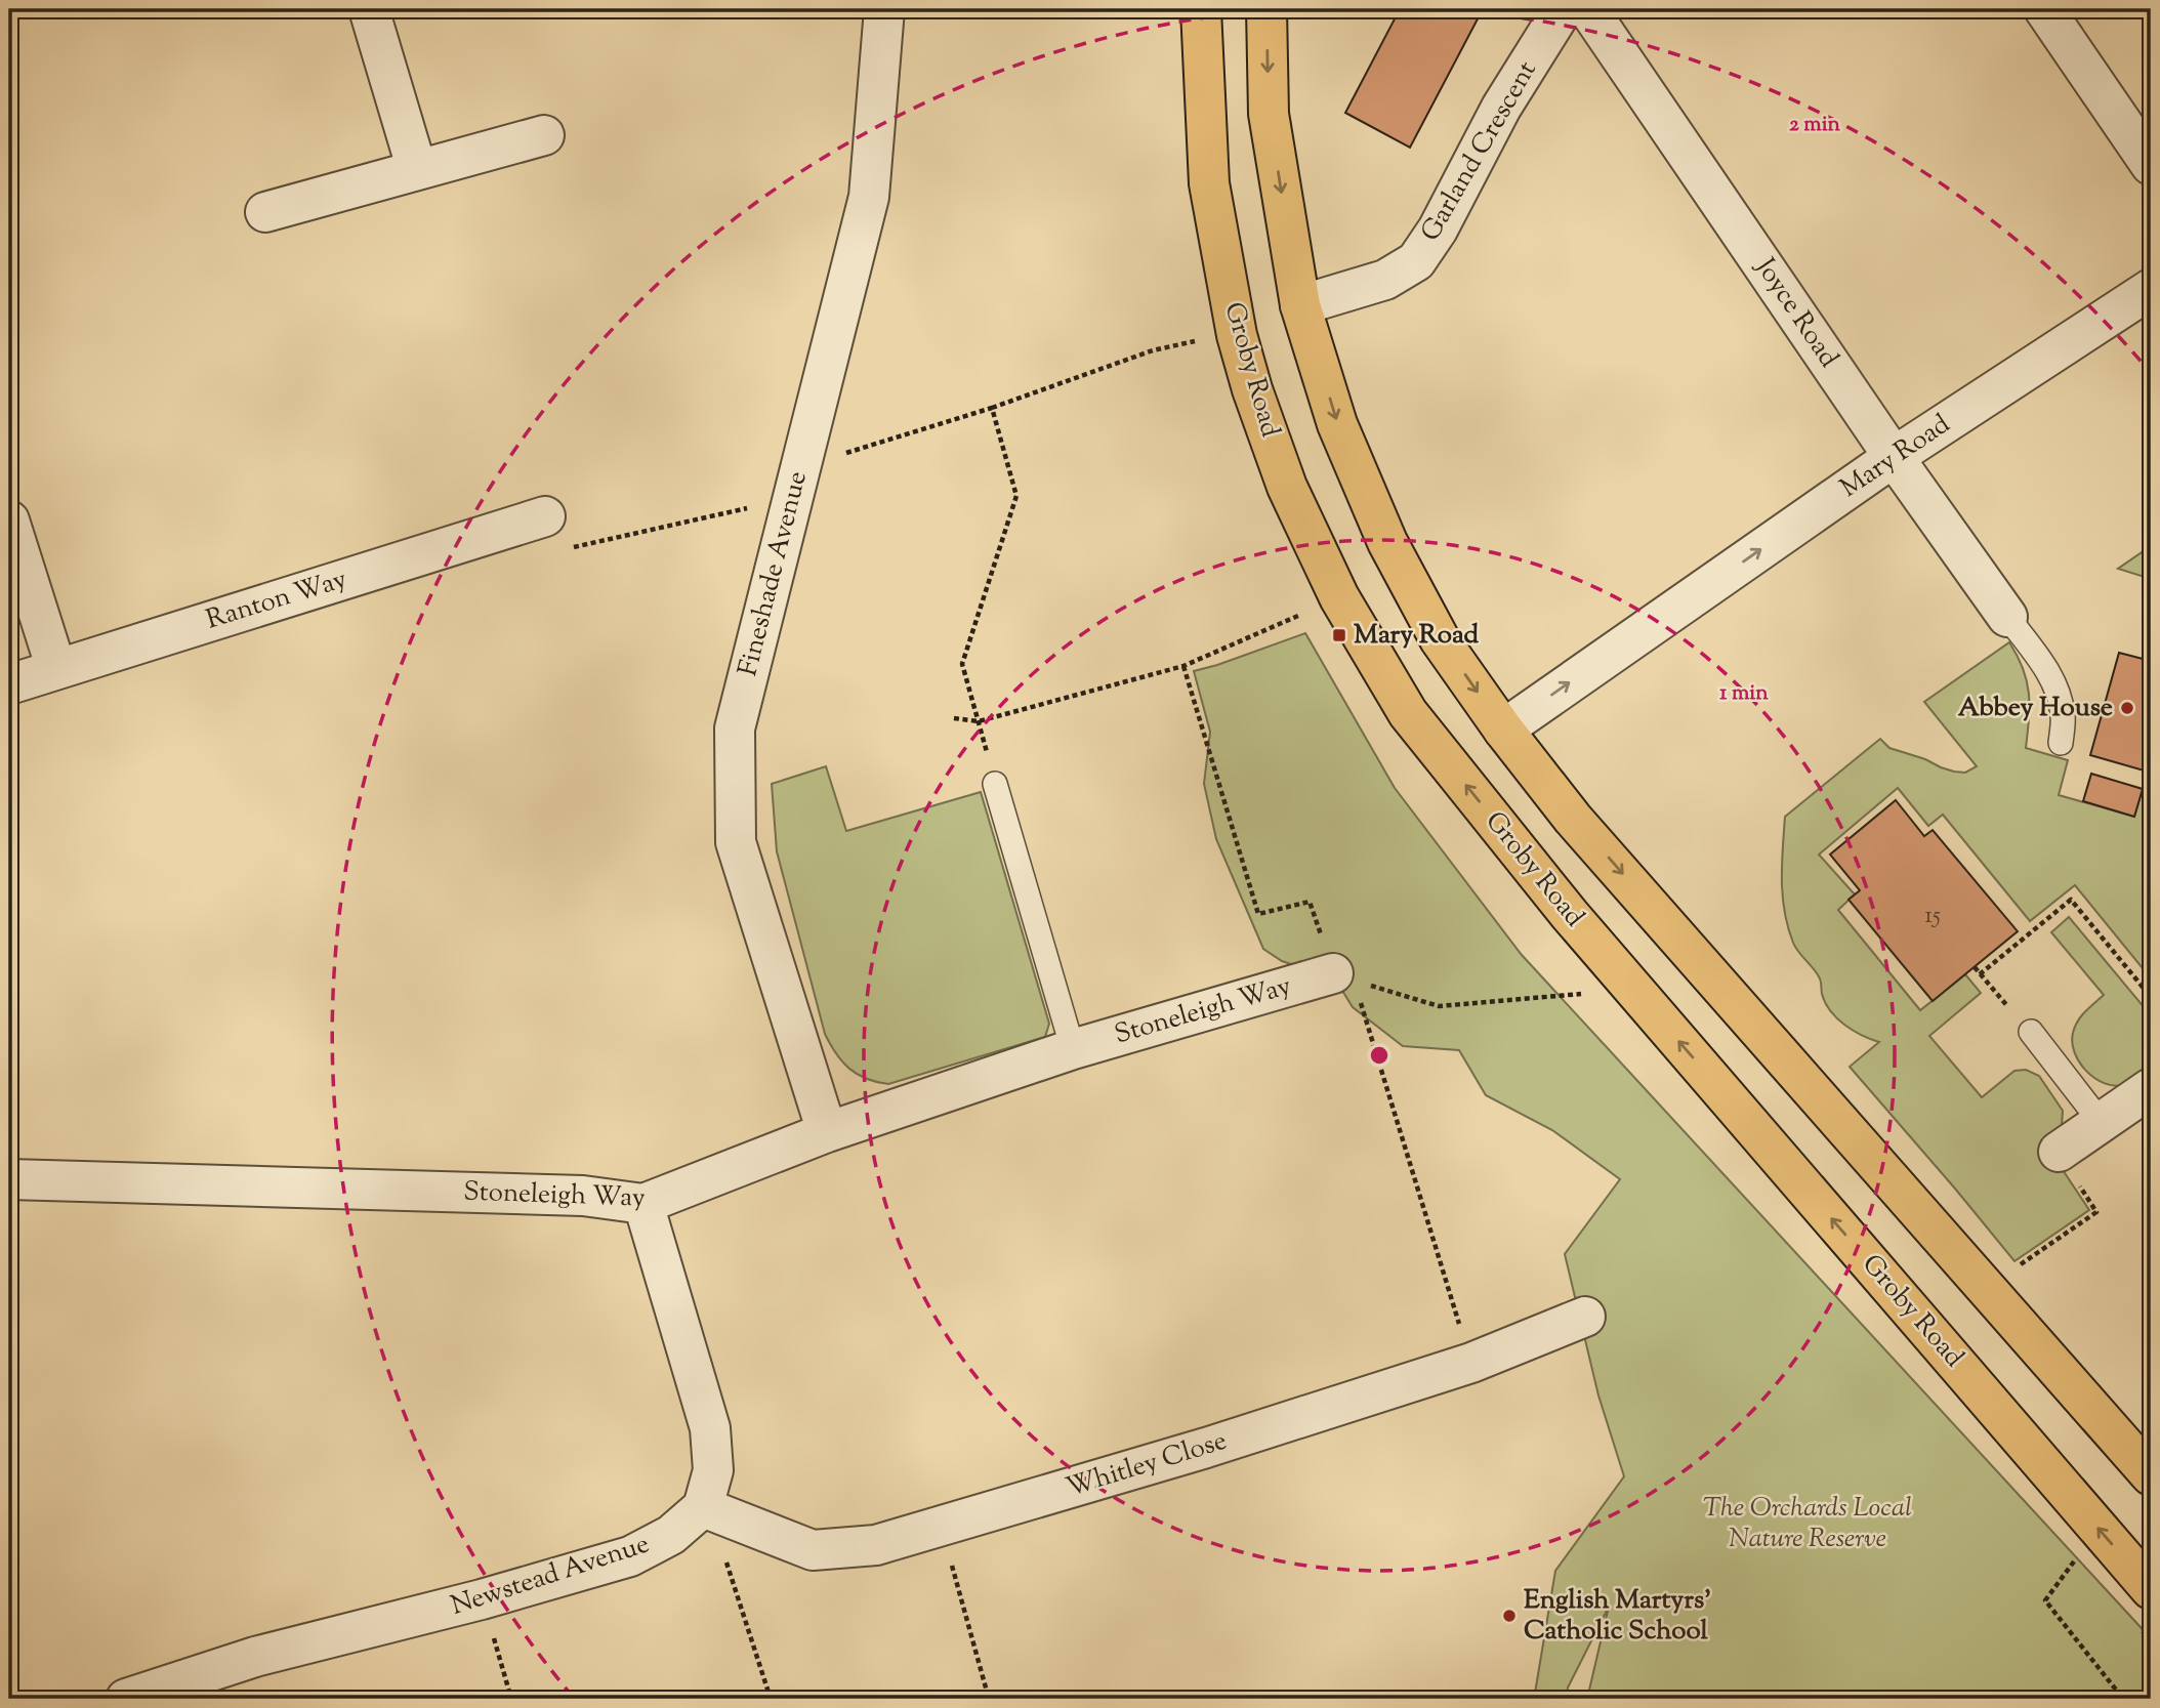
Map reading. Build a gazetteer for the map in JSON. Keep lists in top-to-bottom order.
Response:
{
  "streets": {
    "main road": ["Groby Road"],
    "street": [
      "Garland Crescent",
      "Joyce Road",
      "Mary Road",
      "Fineshade Avenue",
      "Ranton Way",
      "Stoneleigh Way",
      "Whitley Close",
      "Newstead Avenue"
    ]
  },
  "crossings": [
    ["Joyce Road", "Mary Road"],
    ["Fineshade Avenue", "Stoneleigh Way"],
    ["Whitley Close", "Newstead Avenue"]
  ],
  "one_way": ["Mary Road"],
  "parks": ["The Orchards Local Nature Reserve"],
  "places": {
    "transit": ["Mary Road"],
    "other": ["Abbey House", "English Martyrs' Catholic School"]
  },
  "house_numbers": ["15"],
  "rings": ["2 min", "1 min"]
}
